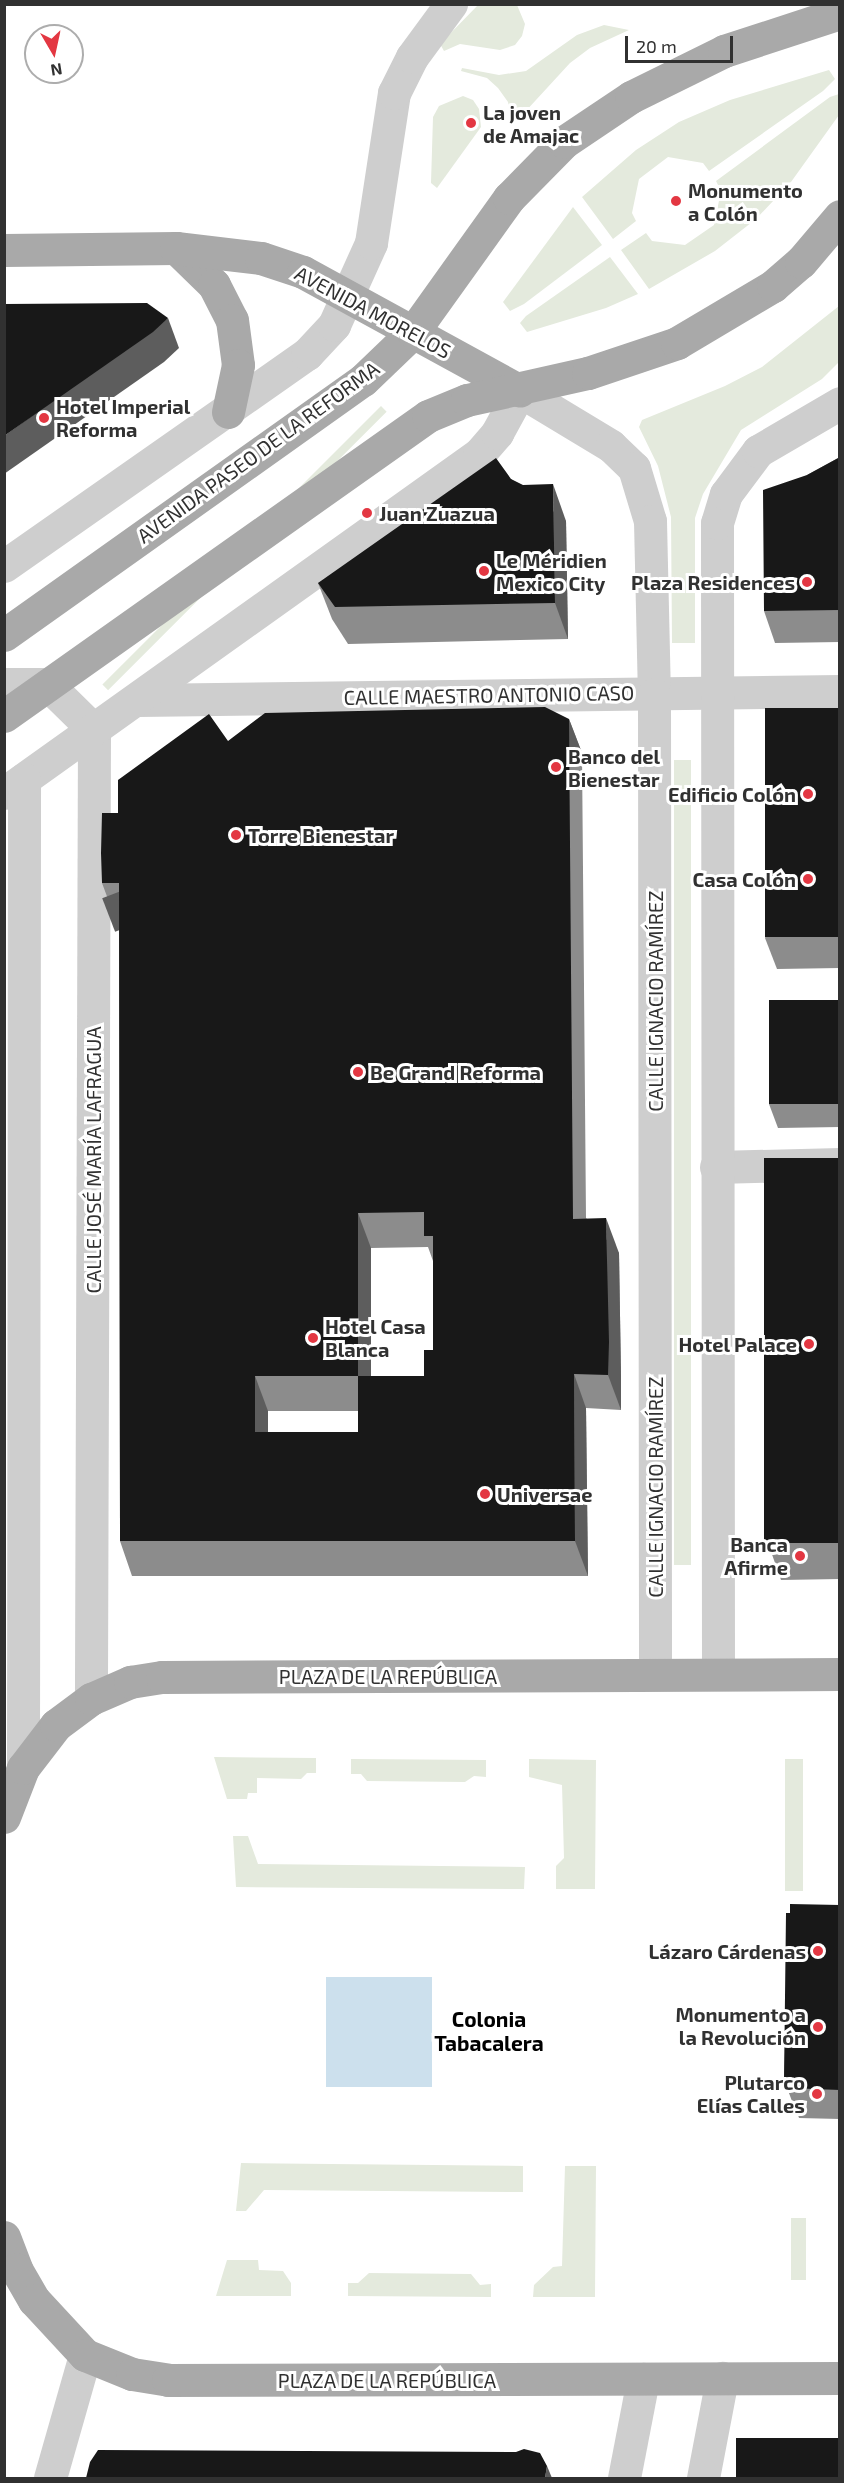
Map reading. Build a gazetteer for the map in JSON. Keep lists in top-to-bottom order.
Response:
{
  "streets": {
    "main road": ["AVENIDA MORELOS", "AVENIDA PASEO DE LA REFORMA", "PLAZA DE LA REPÚBLICA"],
    "street": ["CALLE MAESTRO ANTONIO CASO", "CALLE IGNACIO RAMÍREZ", "CALLE JOSÉ MARÍA LAFRAGUA"]
  },
  "crossings": [
    ["AVENIDA MORELOS", "AVENIDA PASEO DE LA REFORMA"],
    ["AVENIDA MORELOS", "CALLE IGNACIO RAMÍREZ"],
    ["CALLE MAESTRO ANTONIO CASO", "CALLE IGNACIO RAMÍREZ"],
    ["CALLE IGNACIO RAMÍREZ", "PLAZA DE LA REPÚBLICA"],
    ["CALLE JOSÉ MARÍA LAFRAGUA", "PLAZA DE LA REPÚBLICA"]
  ],
  "districts": ["Colonia Tabacalera"],
  "places": [
    "La joven de Amajac",
    "Monumento a Colón",
    "Hotel Imperial Reforma",
    "Juan Zuazua",
    "Le Méridien Mexico City",
    "Plaza Residences",
    "Banco del Bienestar",
    "Edificio Colón",
    "Torre Bienestar",
    "Casa Colón",
    "Be Grand Reforma",
    "Hotel Casa Blanca",
    "Hotel Palace",
    "Universae",
    "Banca Afirme",
    "Lázaro Cárdenas",
    "Monumento a la Revolución",
    "Plutarco Elías Calles"
  ],
  "scale_bar": "20 m",
  "north": "bottom"
}
